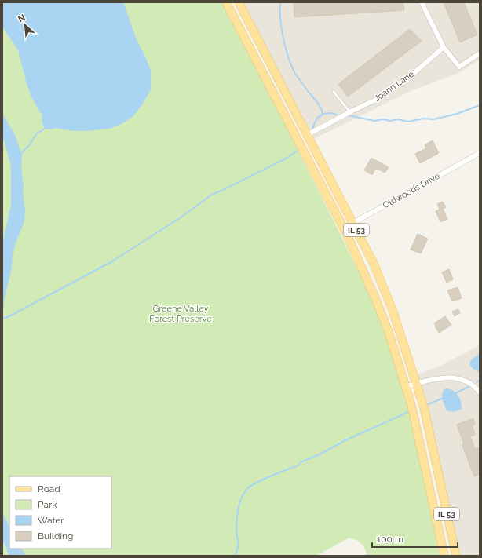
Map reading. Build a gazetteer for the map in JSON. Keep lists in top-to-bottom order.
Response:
{
  "streets": {
    "main road": ["IL 53"],
    "street": ["Joann Lane", "Oldwoods Drive"]
  },
  "crossings": [
    ["Joann Lane", "IL 53"],
    ["Oldwoods Drive", "IL 53"]
  ],
  "parks": ["Greene Valley Forest Preserve"],
  "legend": [
    "Road",
    "Park",
    "Water",
    "Building"
  ],
  "scale_bar": "100 m",
  "north": "top left"
}
